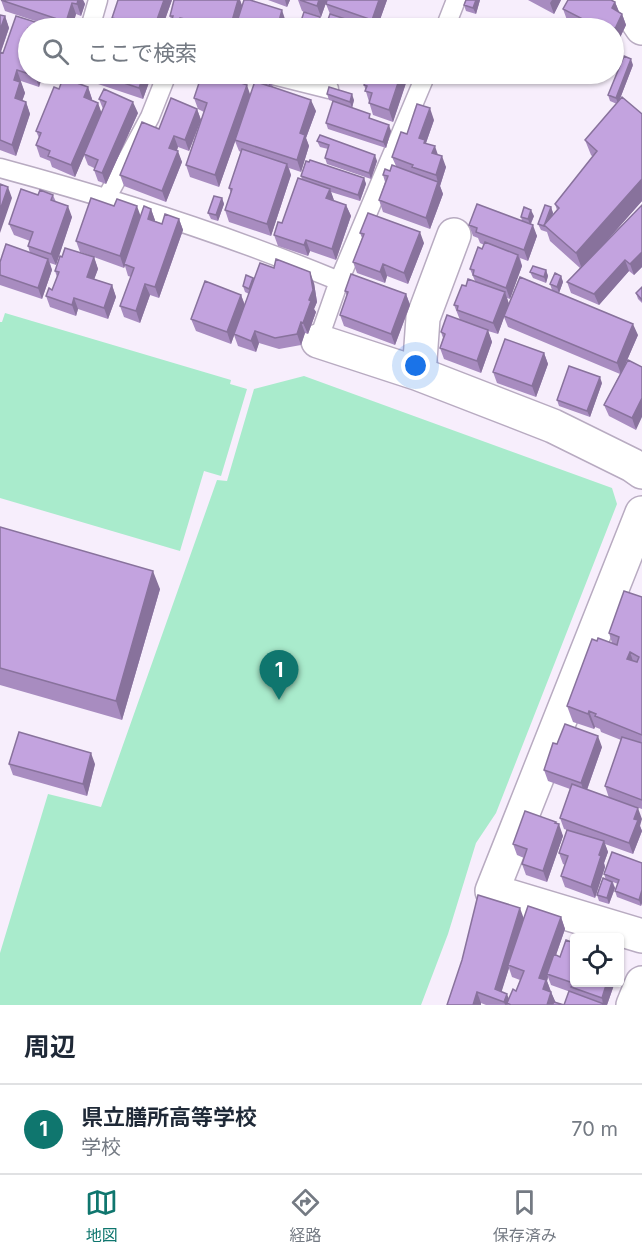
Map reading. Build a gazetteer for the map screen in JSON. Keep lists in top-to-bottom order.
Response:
{
  "page": {
    "search": "ここで検索",
    "pins": "1",
    "heading": "周辺",
    "list": [
      {
        "mark": "1",
        "name": "県立膳所高等学校",
        "note": "学校",
        "value": "70 m"
      }
    ],
    "nav": ["地図", "経路", "保存済み"]
  }
}
